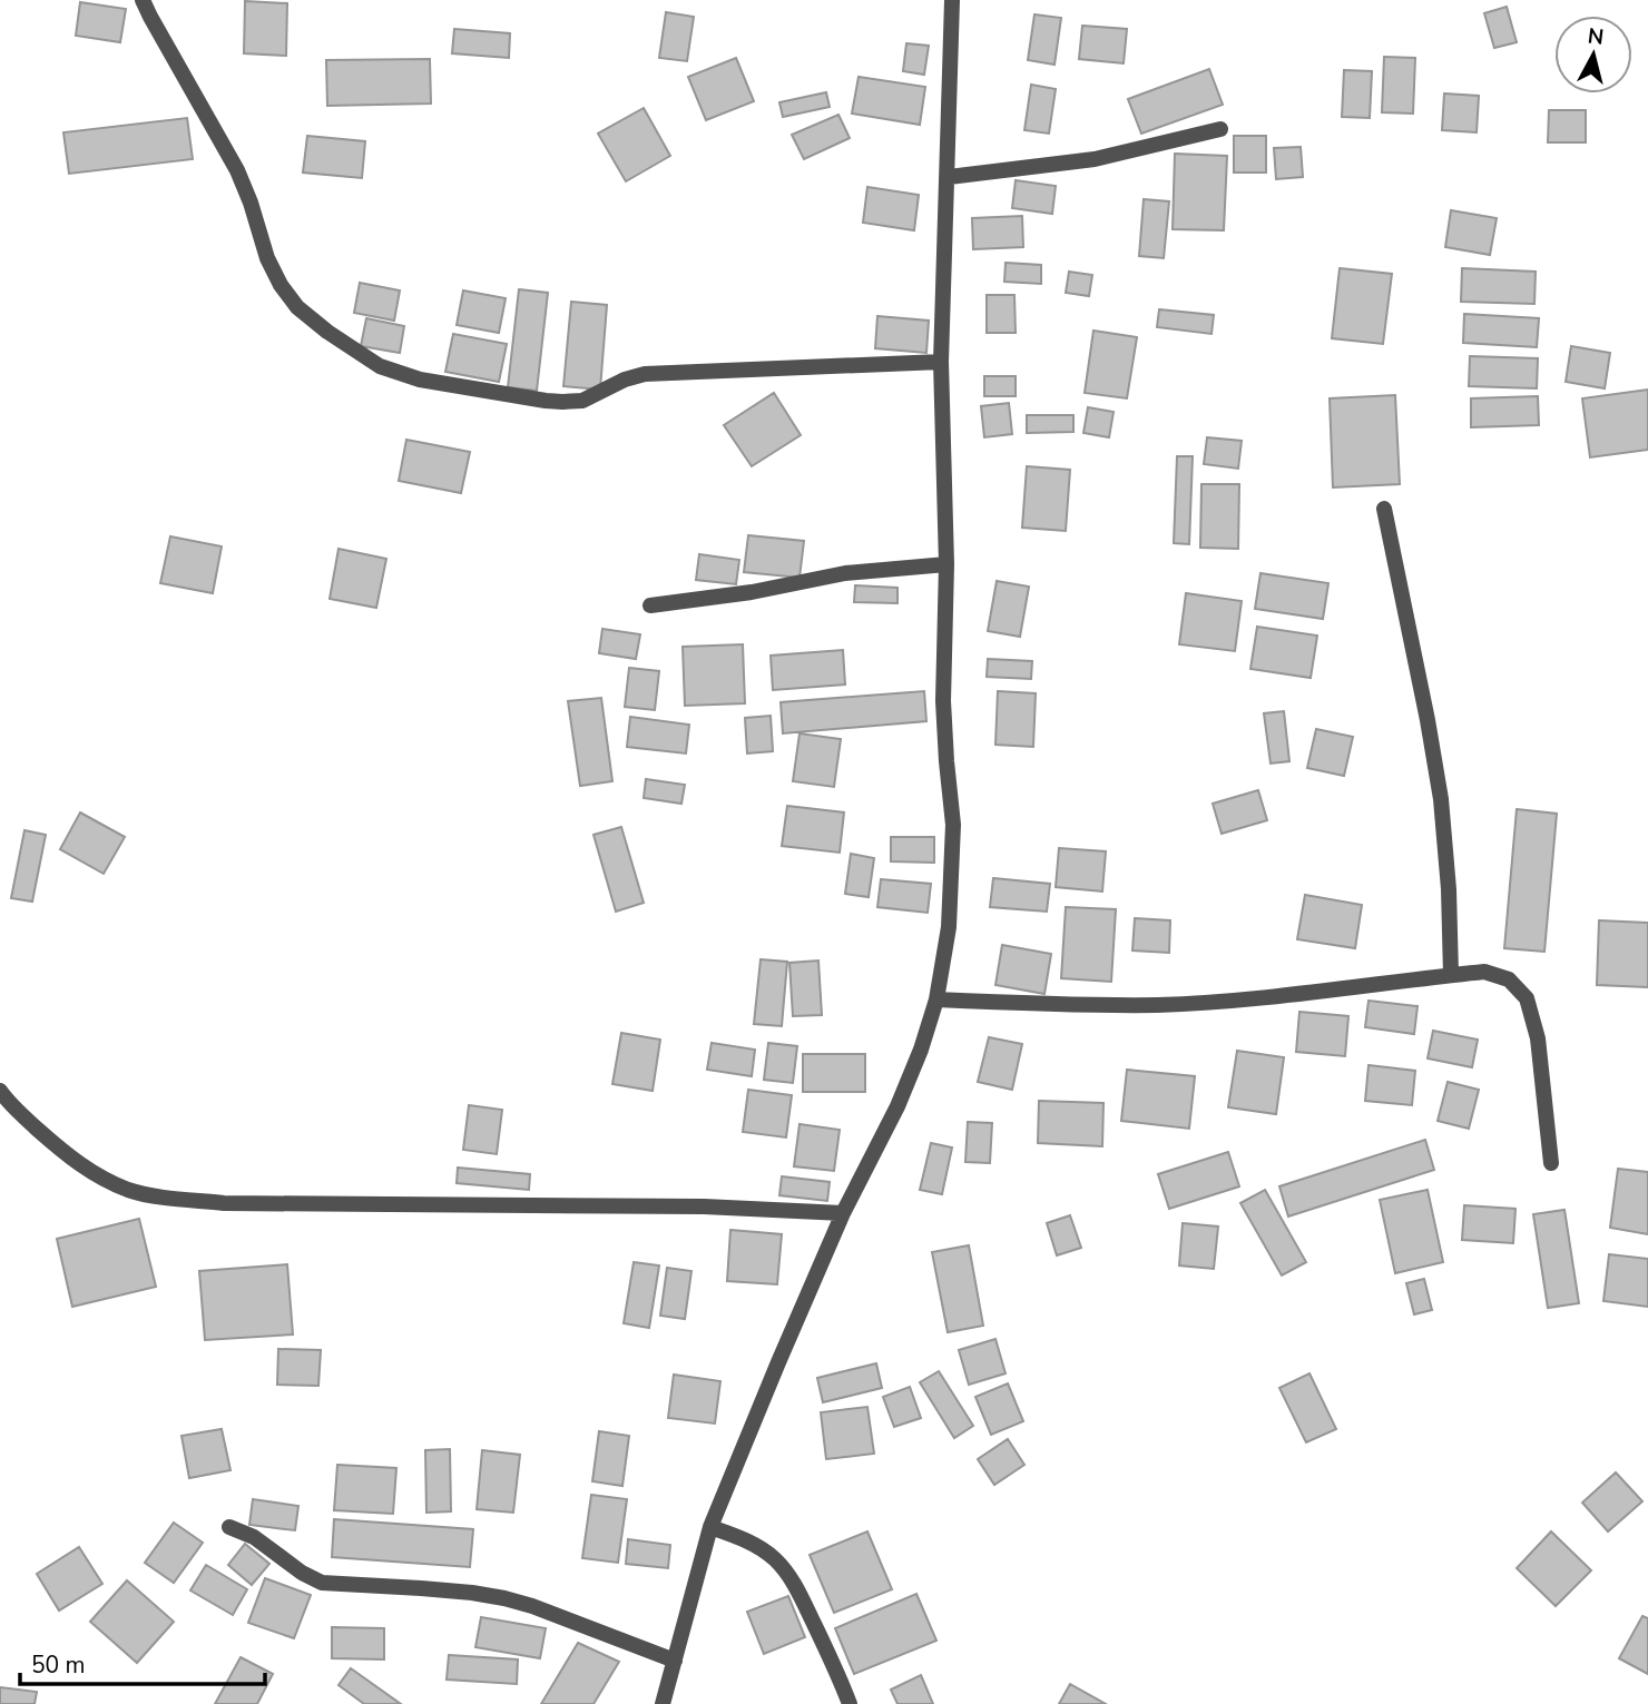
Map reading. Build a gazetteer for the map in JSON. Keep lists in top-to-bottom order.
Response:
{
  "scale_bar": "50 m",
  "north": "top"
}
